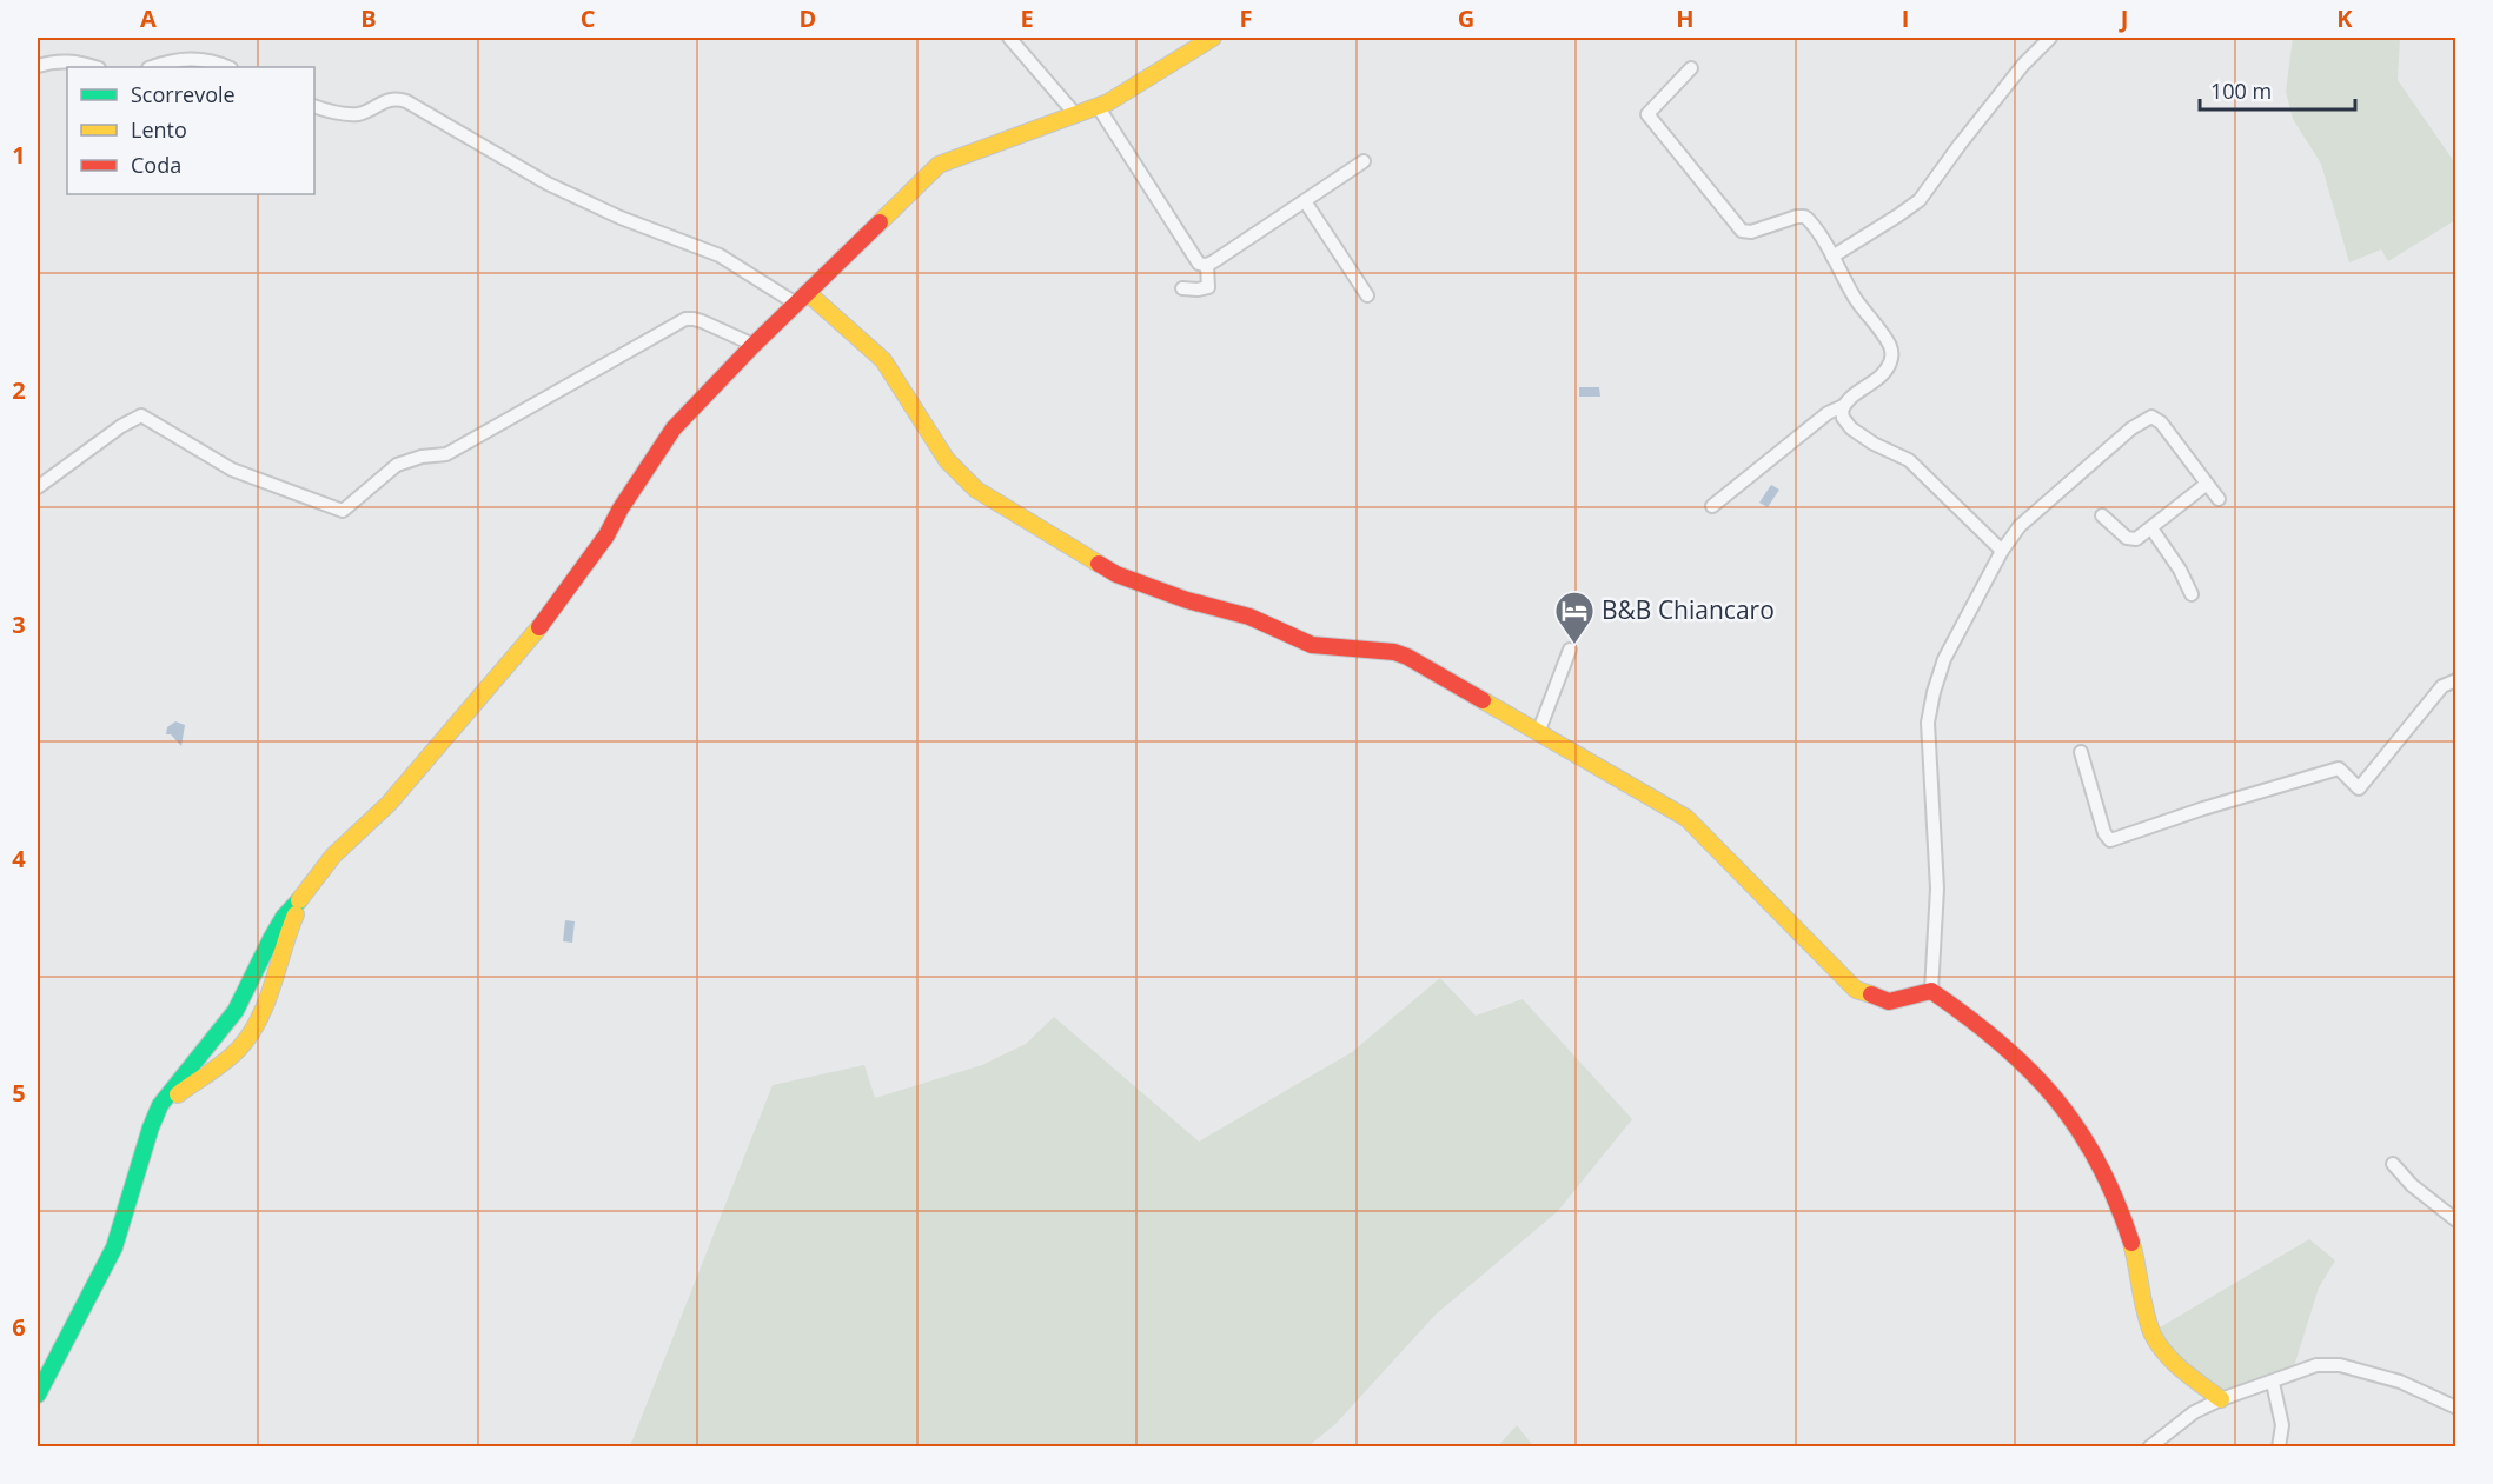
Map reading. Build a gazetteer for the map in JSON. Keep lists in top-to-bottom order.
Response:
{
  "places": {
    "hotel": ["B&B Chiancaro"]
  },
  "legend": ["Scorrevole", "Lento", "Coda"],
  "scale_bar": "100 m",
  "grid": {
    "columns": [
      "A",
      "B",
      "C",
      "D",
      "E",
      "F",
      "G",
      "H",
      "I",
      "J",
      "K"
    ],
    "rows": [
      "1",
      "2",
      "3",
      "4",
      "5",
      "6"
    ]
  }
}
